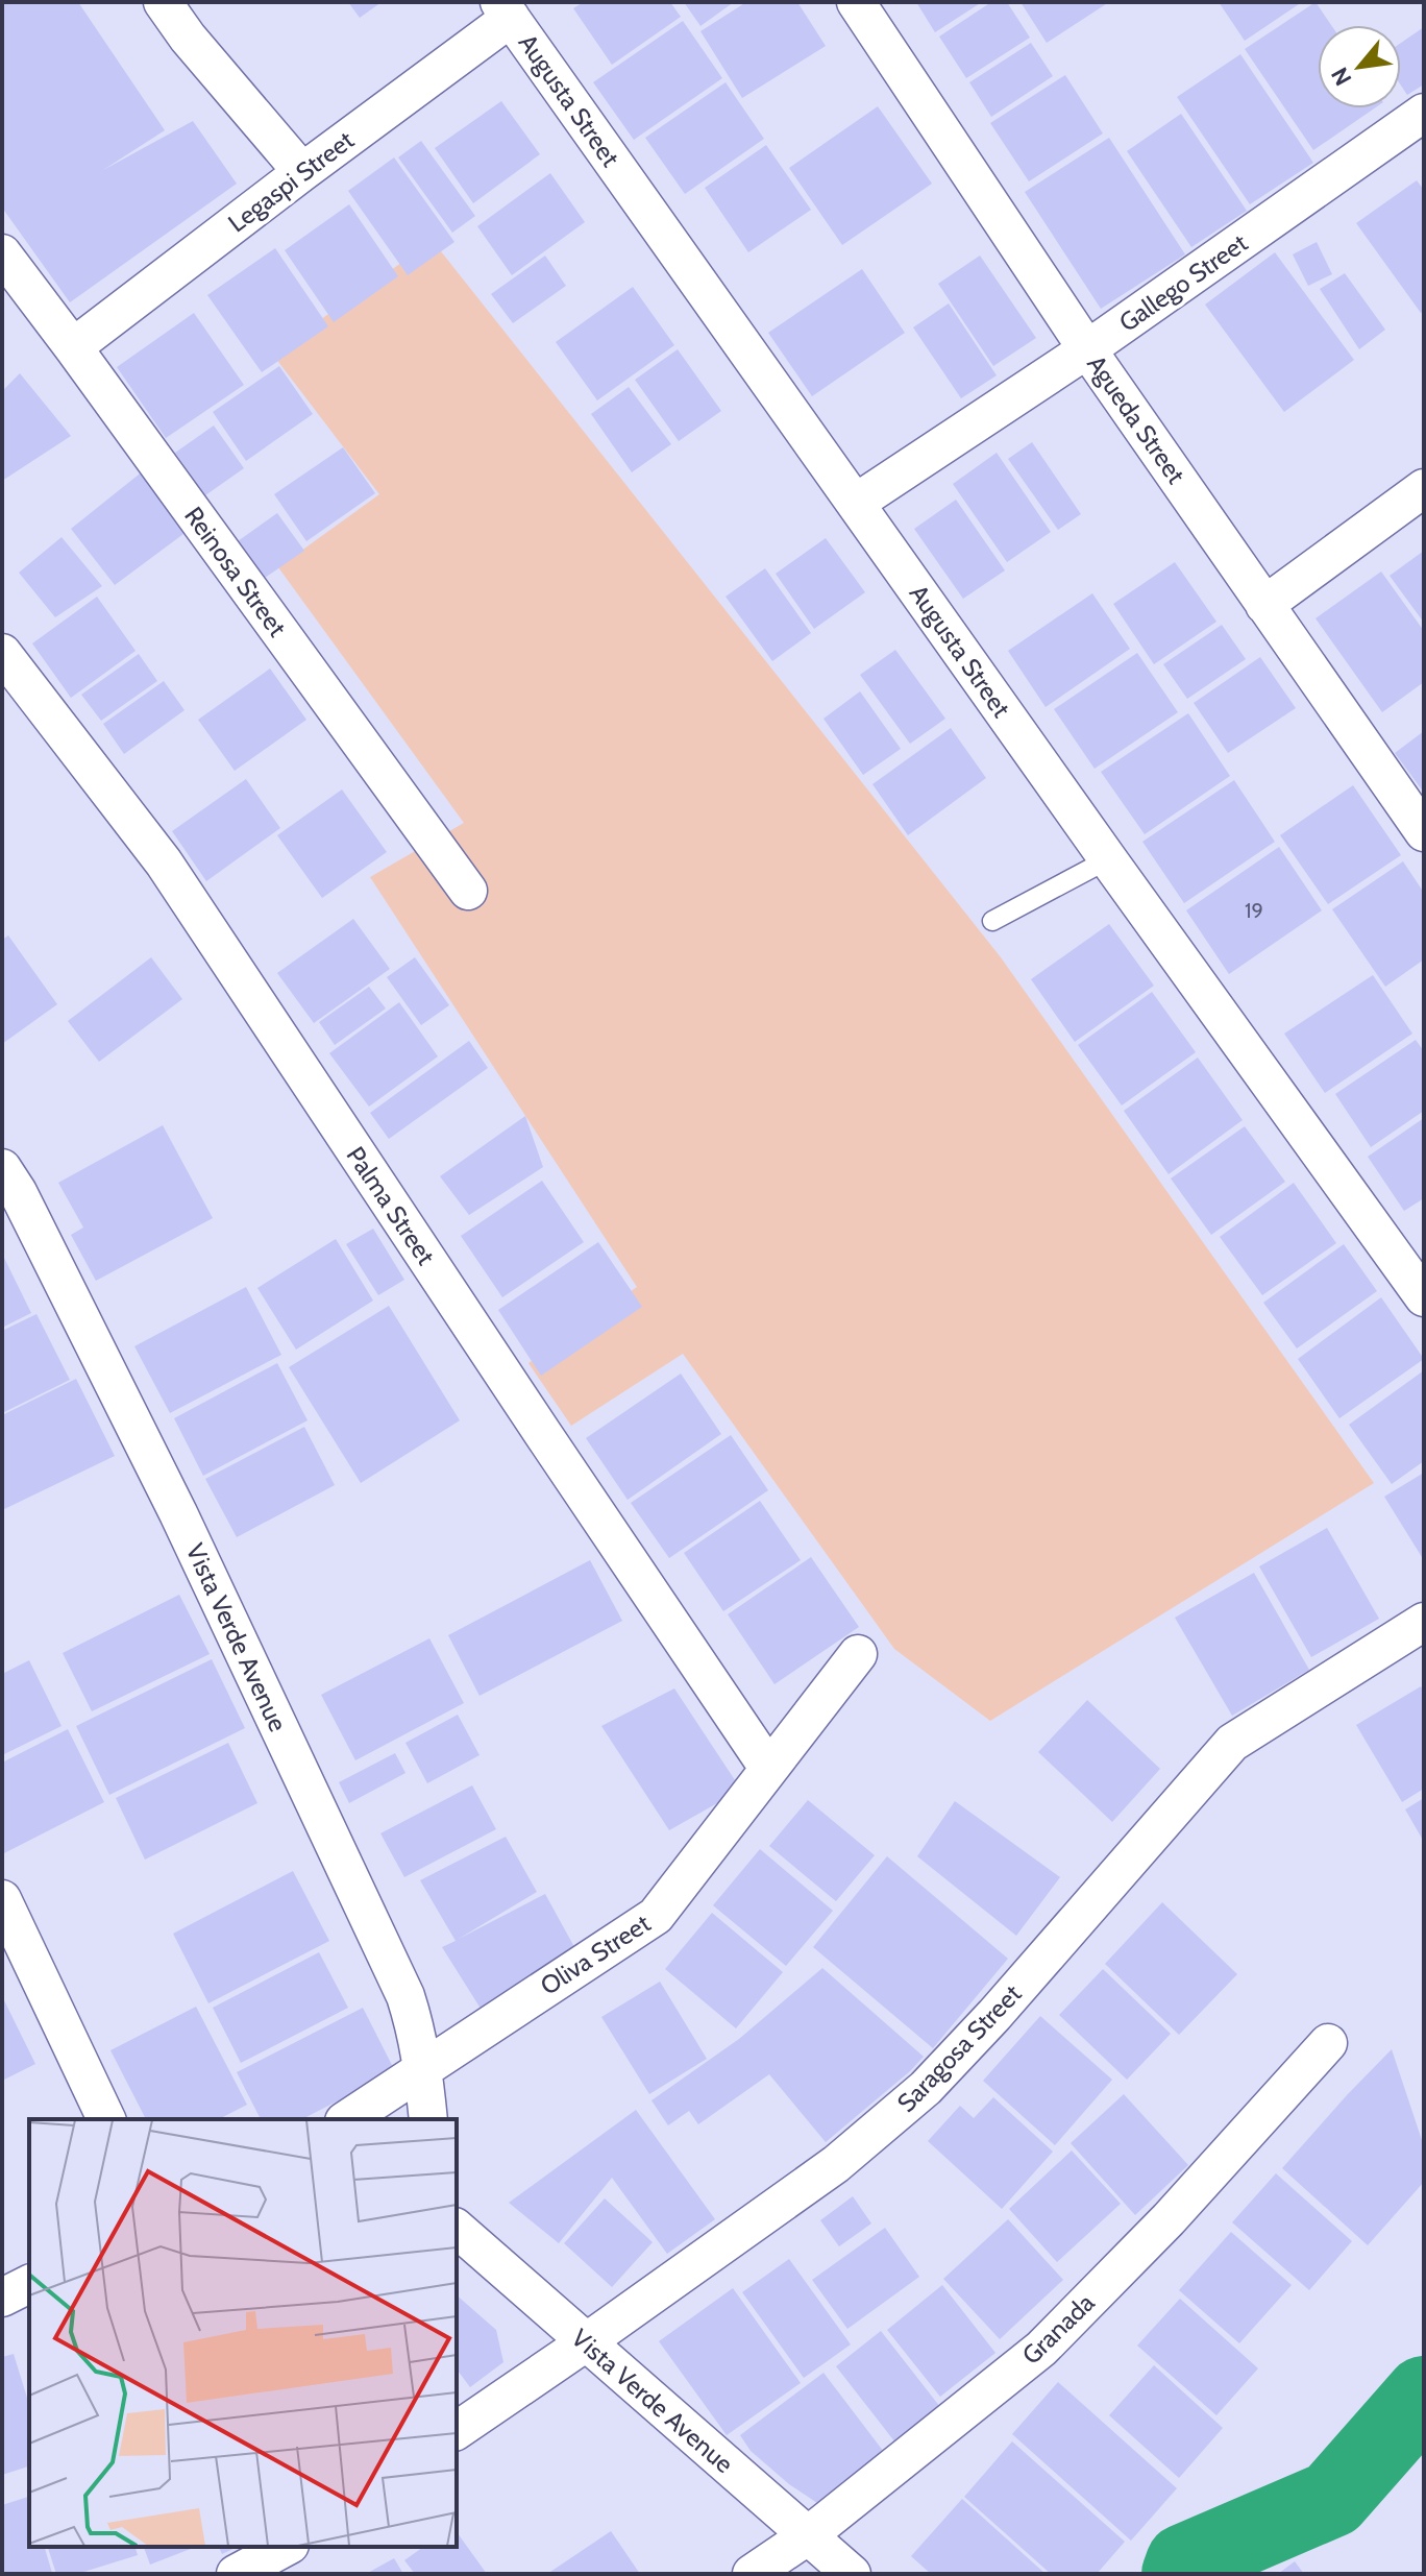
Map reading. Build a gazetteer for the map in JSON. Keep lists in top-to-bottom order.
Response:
{
  "streets": {
    "street": [
      "Augusta Street",
      "Legaspi Street",
      "Gallego Street",
      "Agueda Street",
      "Reinosa Street",
      "Palma Street",
      "Vista Verde Avenue",
      "Oliva Street",
      "Saragosa Street",
      "Granada"
    ]
  },
  "crossings": [
    ["Augusta Street", "Legaspi Street"],
    ["Augusta Street", "Gallego Street"],
    ["Legaspi Street", "Reinosa Street"],
    ["Gallego Street", "Agueda Street"],
    ["Palma Street", "Oliva Street"],
    ["Vista Verde Avenue", "Oliva Street"],
    ["Vista Verde Avenue", "Saragosa Street"],
    ["Vista Verde Avenue", "Granada"]
  ],
  "house_numbers": ["19"],
  "north": "bottom left"
}
